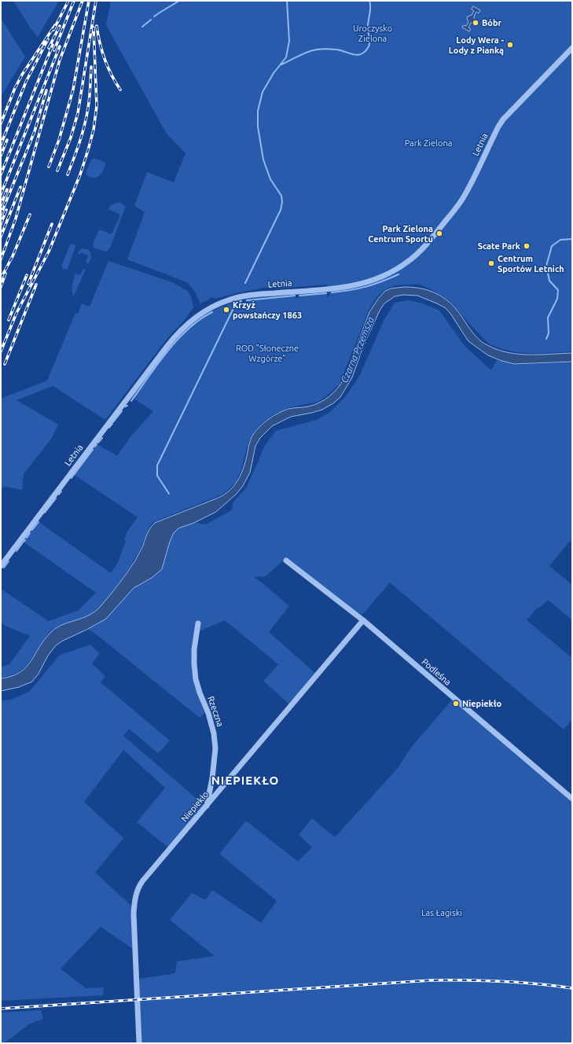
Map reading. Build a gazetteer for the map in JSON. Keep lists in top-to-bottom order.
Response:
{
  "streets": {
    "street": [
      "Letnia",
      "Podleśna",
      "Rzeczna",
      "Niepiekło"
    ]
  },
  "crossings": [
    ["Podleśna", "Niepiekło"],
    ["Rzeczna", "Niepiekło"]
  ],
  "districts": ["NIEPIEKŁO"],
  "water": ["Czarna Przemsza"],
  "parks": [
    "Uroczysko Zielona",
    "Park Zielona",
    "ROD \"Słoneczne Wzgórze\"",
    "Las Łagiski"
  ],
  "places": [
    "Bóbr",
    "Lody Wera - Lody z Pianką",
    "Park Zielona Centrum Sportu",
    "Scate Park",
    "Centrum Sportów Letnich",
    "Krzyż powstańczy 1863",
    "Niepiekło"
  ]
}
